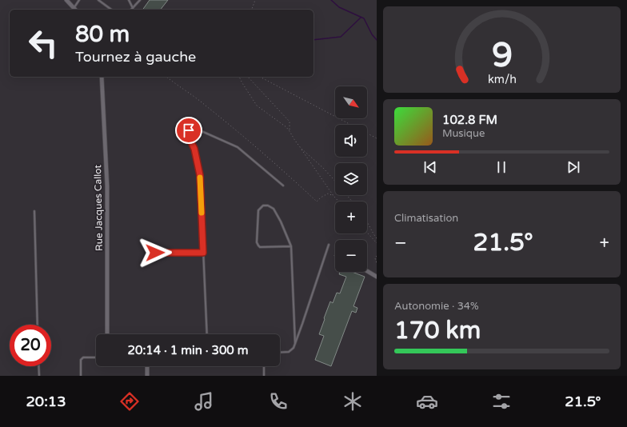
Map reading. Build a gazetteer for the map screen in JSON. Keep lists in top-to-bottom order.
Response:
{
  "streets": {
    "street": ["Rue Jacques Callot"]
  },
  "north": "bottom right",
  "page": {
    "turn": ["80 m", "Tournez à gauche"],
    "map_buttons": ["+", "−"],
    "song": ["102.8 FM", "Musique"],
    "tile": [
      "Climatisation",
      ["Autonomie · 34%", "170 km"]
    ],
    "heat": ["−", "21.5°", "+"],
    "limit": "20",
    "trip": "20:14 · 1 min · 300 m",
    "tabs": ["20:13", "21.5°"],
    "gauge": ["9", "km/h"]
  }
}
